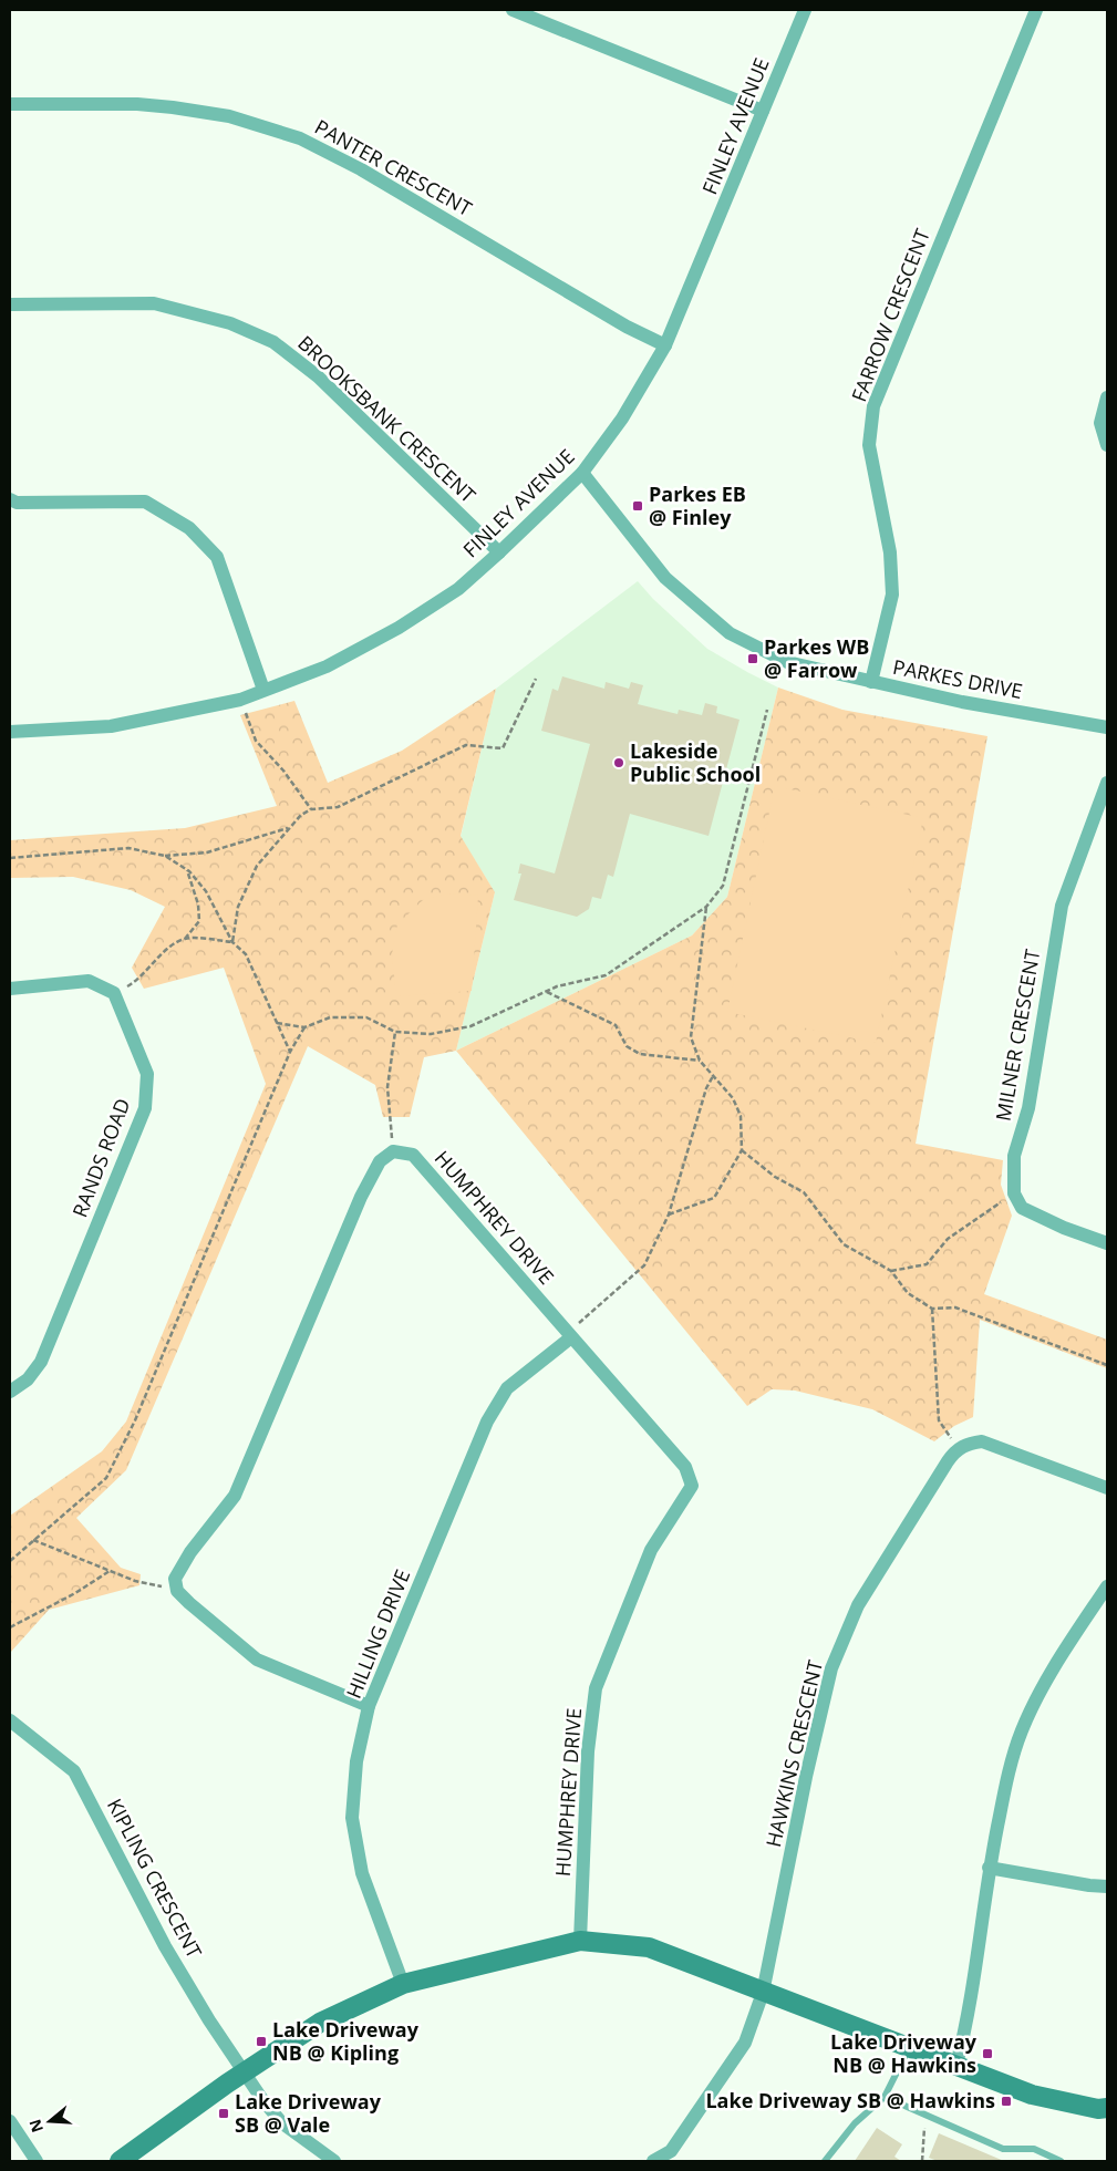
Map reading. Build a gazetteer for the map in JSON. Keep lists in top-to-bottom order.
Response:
{
  "streets": {
    "street": [
      "FINLEY AVENUE",
      "PANTER CRESCENT",
      "FARROW CRESCENT",
      "BROOKSBANK CRESCENT",
      "PARKES DRIVE",
      "MILNER CRESCENT",
      "RANDS ROAD",
      "HUMPHREY DRIVE",
      "HILLING DRIVE",
      "HAWKINS CRESCENT",
      "KIPLING CRESCENT"
    ]
  },
  "crossings": [
    ["FINLEY AVENUE", "PANTER CRESCENT"],
    ["FINLEY AVENUE", "BROOKSBANK CRESCENT"],
    ["FINLEY AVENUE", "PARKES DRIVE"],
    ["FARROW CRESCENT", "PARKES DRIVE"],
    ["HUMPHREY DRIVE", "HILLING DRIVE"]
  ],
  "places": {
    "transit": [
      "Parkes EB @ Finley",
      "Parkes WB @ Farrow",
      "Lake Driveway NB @ Kipling",
      "Lake Driveway NB @ Hawkins",
      "Lake Driveway SB @ Hawkins",
      "Lake Driveway SB @ Vale"
    ],
    "other": ["Lakeside Public School"]
  },
  "north": "left"
}
